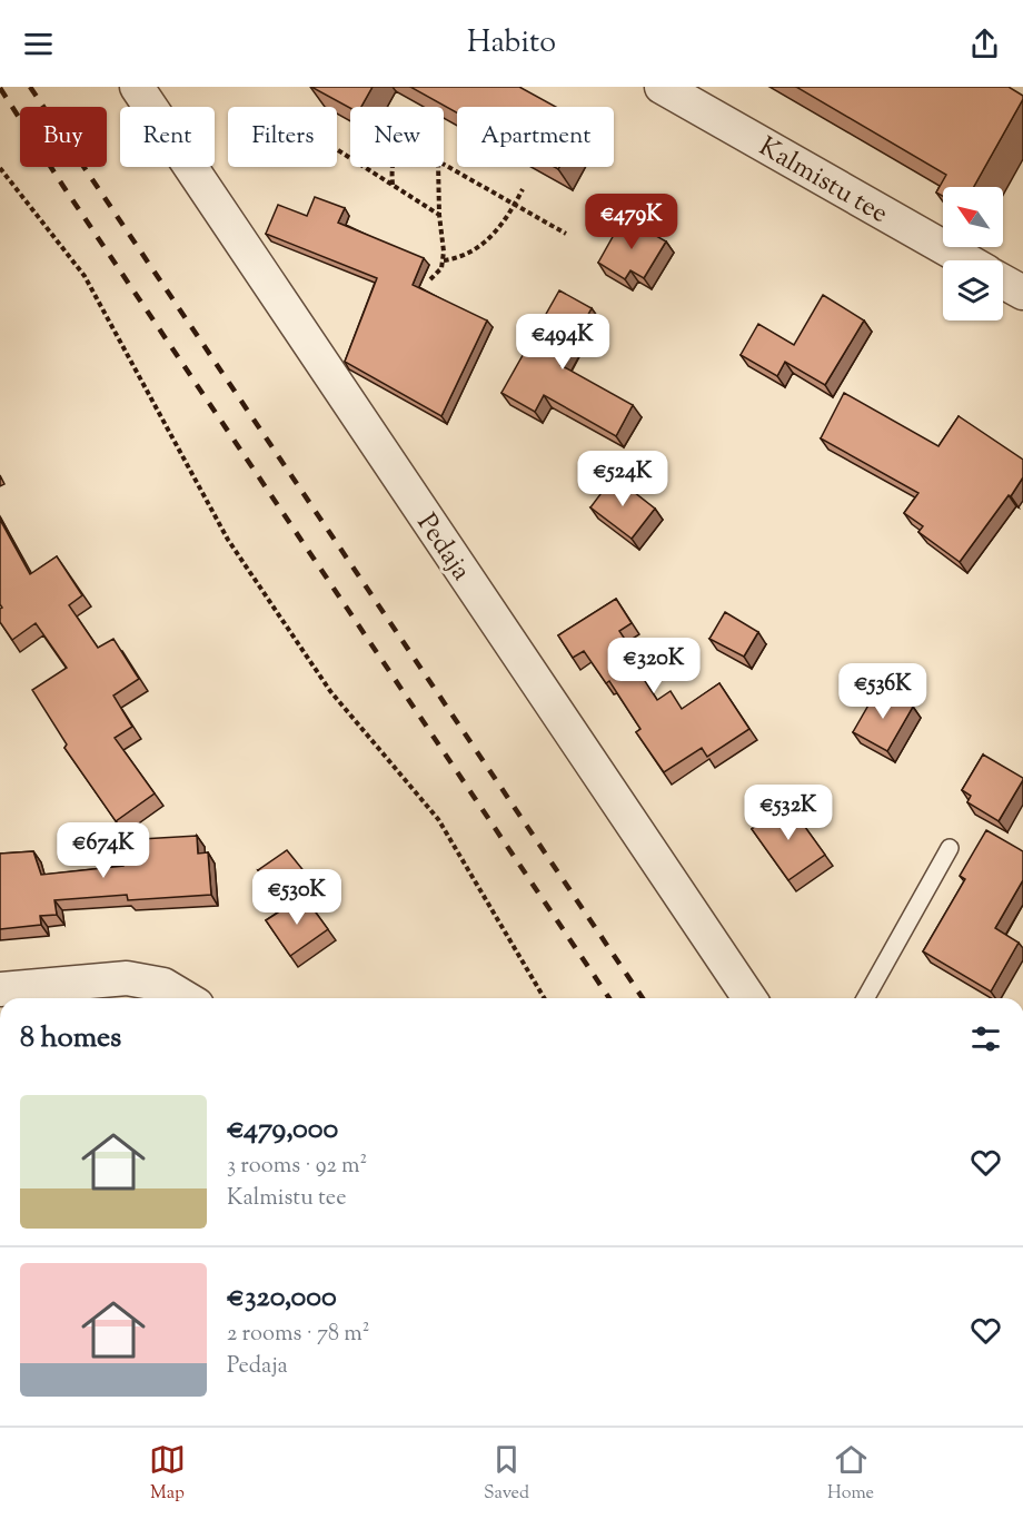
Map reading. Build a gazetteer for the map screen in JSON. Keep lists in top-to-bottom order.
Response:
{
  "streets": {
    "street": ["Kalmistu tee", "Pedaja"]
  },
  "north": "top left",
  "page": {
    "header": "Habito",
    "chip": [
      "Buy",
      "Rent",
      "Filters",
      "New",
      "Apartment"
    ],
    "price": [
      "€479K",
      "€494K",
      "€524K",
      "€320K",
      "€536K",
      "€532K",
      "€674K",
      "€530K"
    ],
    "heading": "8 homes",
    "list": [
      {
        "name": "€479,000",
        "note": "3 rooms · 92 m² · Kalmistu tee"
      },
      {
        "name": "€320,000",
        "note": "2 rooms · 78 m² · Pedaja"
      }
    ],
    "tabs": ["Map", "Saved", "Home"]
  }
}
